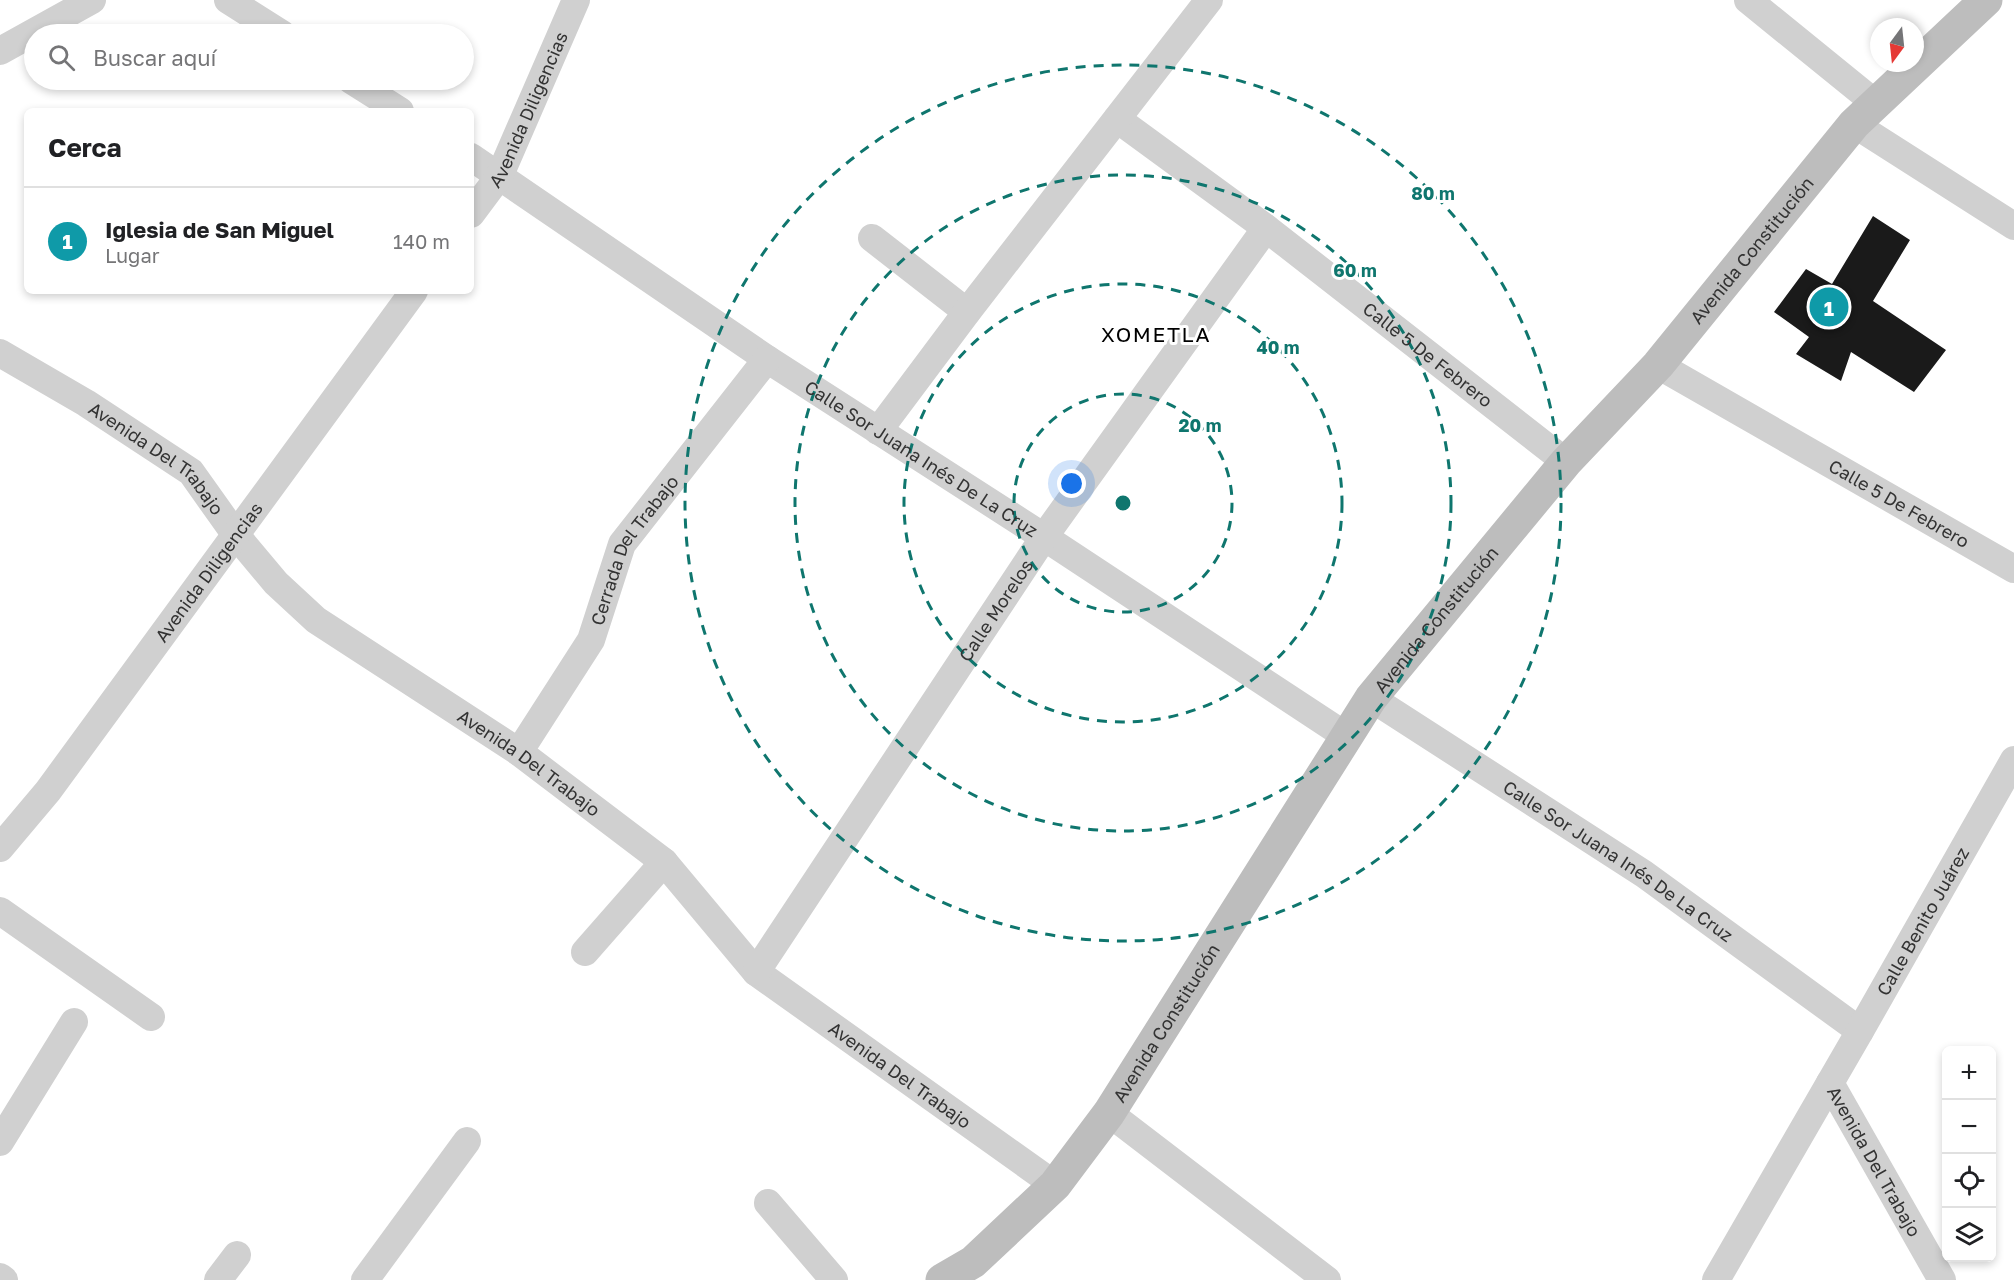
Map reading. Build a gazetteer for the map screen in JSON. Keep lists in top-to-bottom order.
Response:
{
  "streets": {
    "street": [
      "Avenida Diligencias",
      "Avenida Constitución",
      "Calle 5 De Febrero",
      "Calle Sor Juana Inés De La Cruz",
      "Avenida Del Trabajo",
      "Cerrada Del Trabajo",
      "Calle Morelos",
      "Calle Benito Juárez"
    ]
  },
  "crossings": [
    ["Avenida Diligencias", "Calle Sor Juana Inés De La Cruz"],
    ["Avenida Diligencias", "Avenida Del Trabajo"],
    ["Avenida Constitución", "Calle 5 De Febrero"],
    ["Avenida Constitución", "Calle Sor Juana Inés De La Cruz"],
    ["Avenida Constitución", "Avenida Del Trabajo"],
    ["Calle 5 De Febrero", "Calle Morelos"],
    ["Calle Sor Juana Inés De La Cruz", "Cerrada Del Trabajo"],
    ["Calle Sor Juana Inés De La Cruz", "Calle Morelos"],
    ["Calle Sor Juana Inés De La Cruz", "Calle Benito Juárez"],
    ["Avenida Del Trabajo", "Cerrada Del Trabajo"],
    ["Avenida Del Trabajo", "Calle Morelos"],
    ["Avenida Del Trabajo", "Calle Benito Juárez"]
  ],
  "districts": ["XOMETLA"],
  "north": "bottom",
  "page": {
    "search": "Buscar aquí",
    "heading": "Cerca",
    "list": [
      {
        "mark": "1",
        "name": "Iglesia de San Miguel",
        "note": "Lugar",
        "value": "140 m"
      }
    ],
    "pins": "1",
    "map_buttons": ["+", "−"]
  },
  "rings": [
    "80 m",
    "60 m",
    "40 m",
    "20 m"
  ]
}
